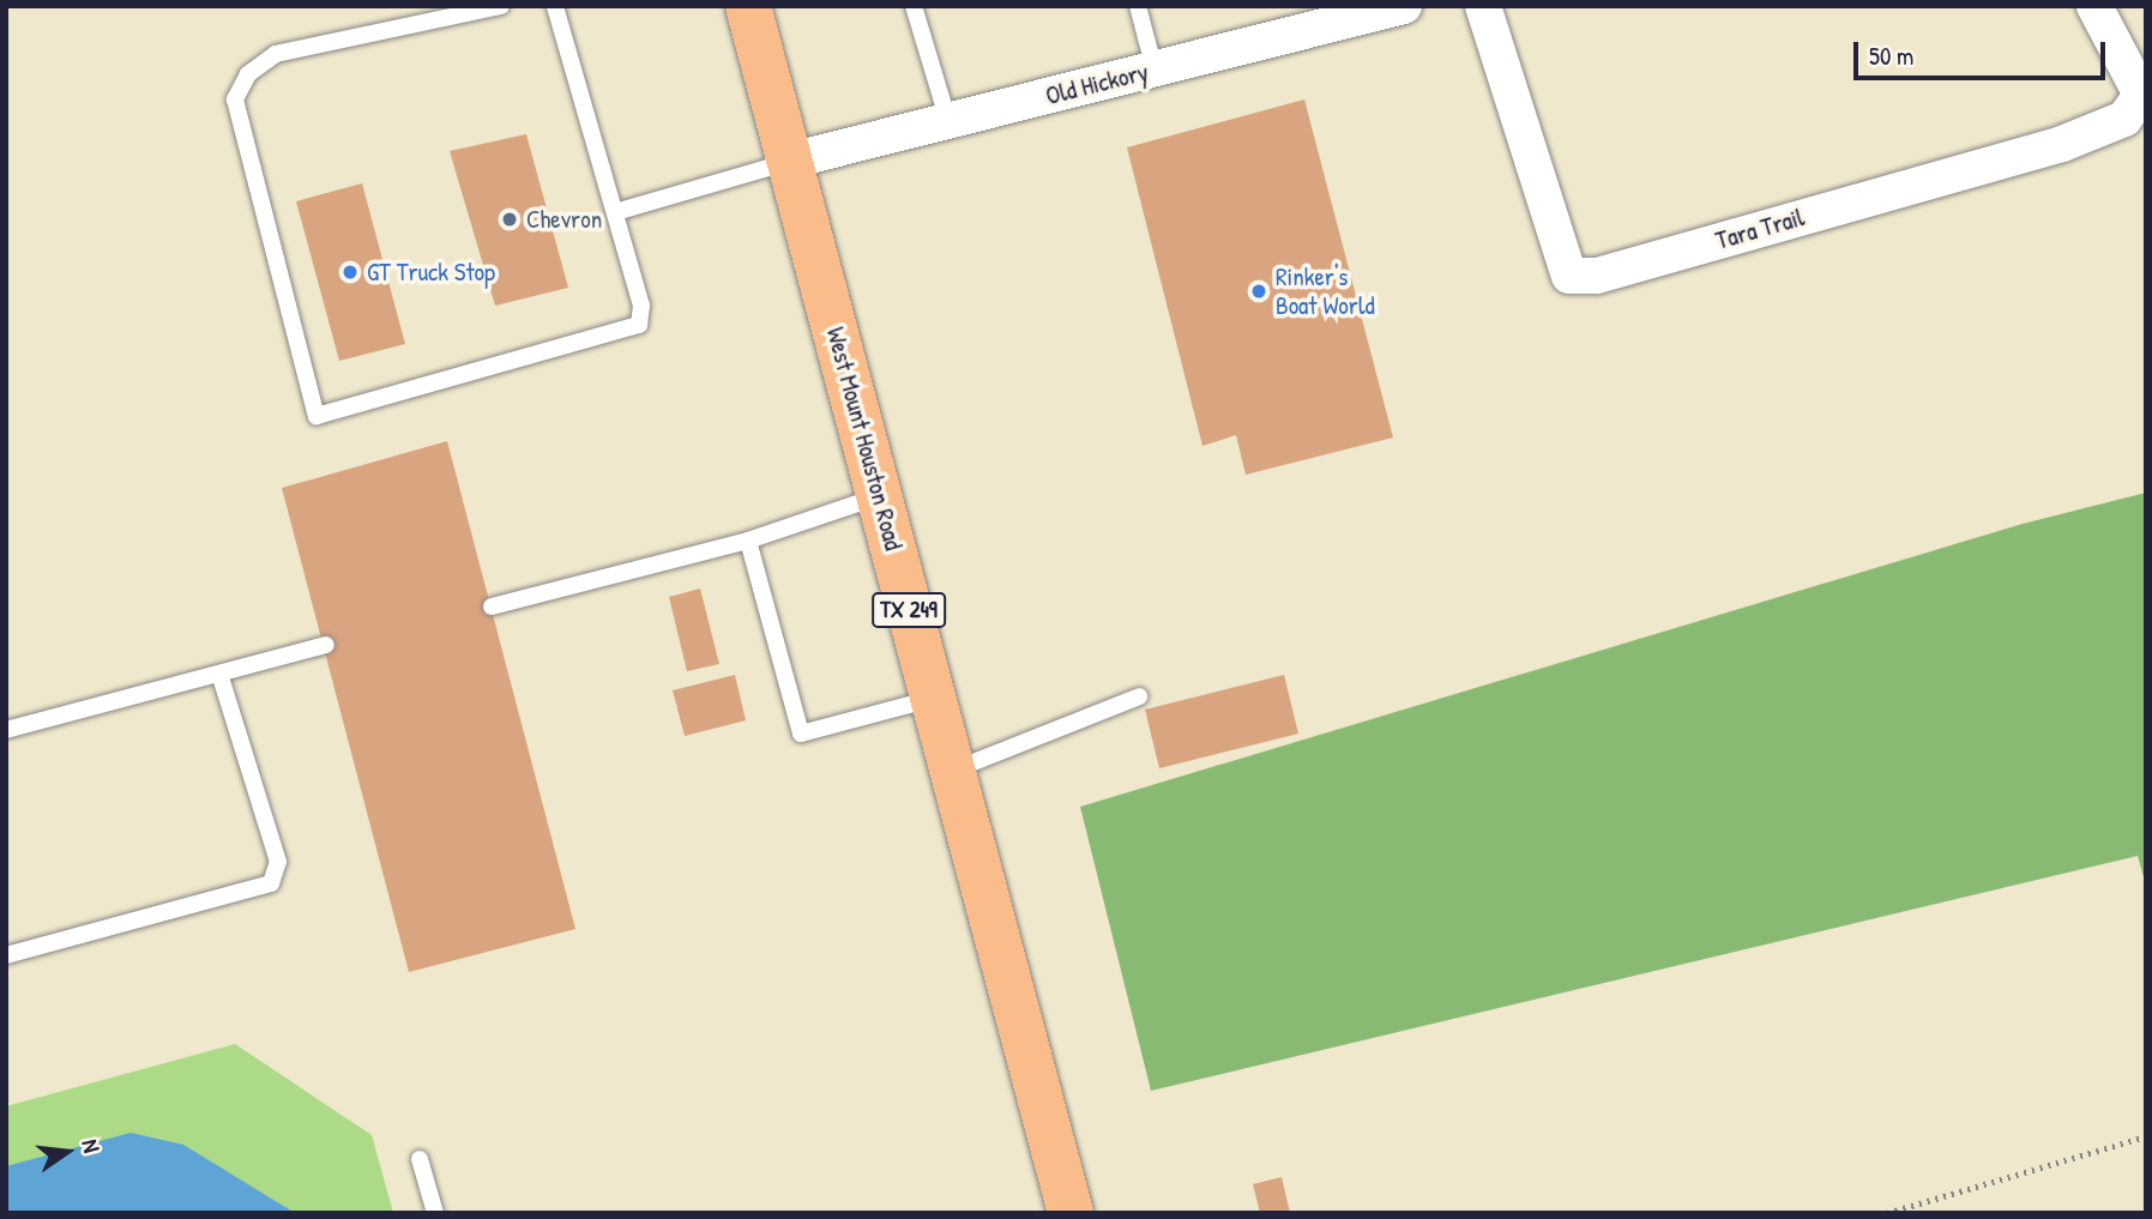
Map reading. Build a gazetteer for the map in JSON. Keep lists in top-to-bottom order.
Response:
{
  "streets": {
    "main road": ["West Mount Houston Road", "TX 249"],
    "street": ["Old Hickory", "Tara Trail"]
  },
  "crossings": [
    ["Old Hickory", "West Mount Houston Road"]
  ],
  "places": ["Chevron", "GT Truck Stop", "Rinker's Boat World"],
  "scale_bar": "50 m",
  "north": "right"
}
